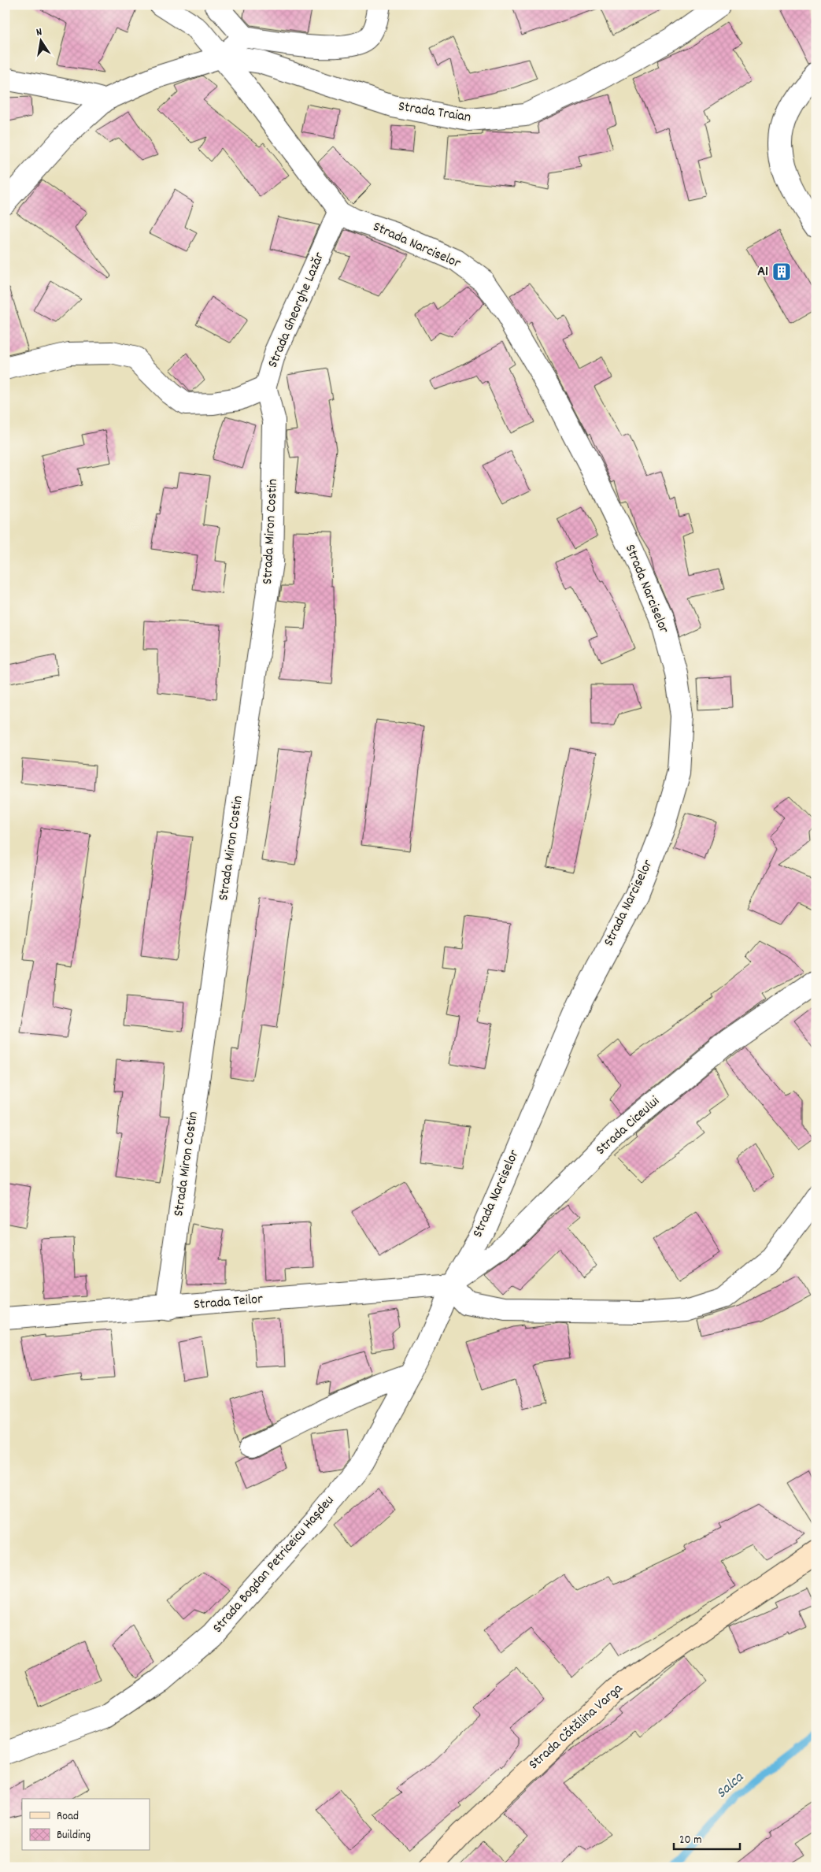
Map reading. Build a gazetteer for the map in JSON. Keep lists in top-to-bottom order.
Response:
{
  "streets": {
    "main road": ["Strada Cătălina Varga"],
    "street": [
      "Strada Traian",
      "Strada Narciselor",
      "Strada Gheorghe Lazăr",
      "Strada Miron Costin",
      "Strada Ciceului",
      "Strada Teilor",
      "Strada Bogdan Petriceicu Hașdeu"
    ]
  },
  "crossings": [
    ["Strada Traian", "Strada Narciselor"],
    ["Strada Narciselor", "Strada Gheorghe Lazăr"],
    ["Strada Narciselor", "Strada Ciceului"],
    ["Strada Narciselor", "Strada Teilor"],
    ["Strada Narciselor", "Strada Bogdan Petriceicu Hașdeu"],
    ["Strada Gheorghe Lazăr", "Strada Miron Costin"],
    ["Strada Miron Costin", "Strada Teilor"],
    ["Strada Ciceului", "Strada Teilor"],
    ["Strada Ciceului", "Strada Bogdan Petriceicu Hașdeu"],
    ["Strada Teilor", "Strada Bogdan Petriceicu Hașdeu"]
  ],
  "water": ["Salca"],
  "places": {
    "building": ["A1"]
  },
  "legend": ["Road", "Building"],
  "scale_bar": "20 m",
  "north": "top"
}
